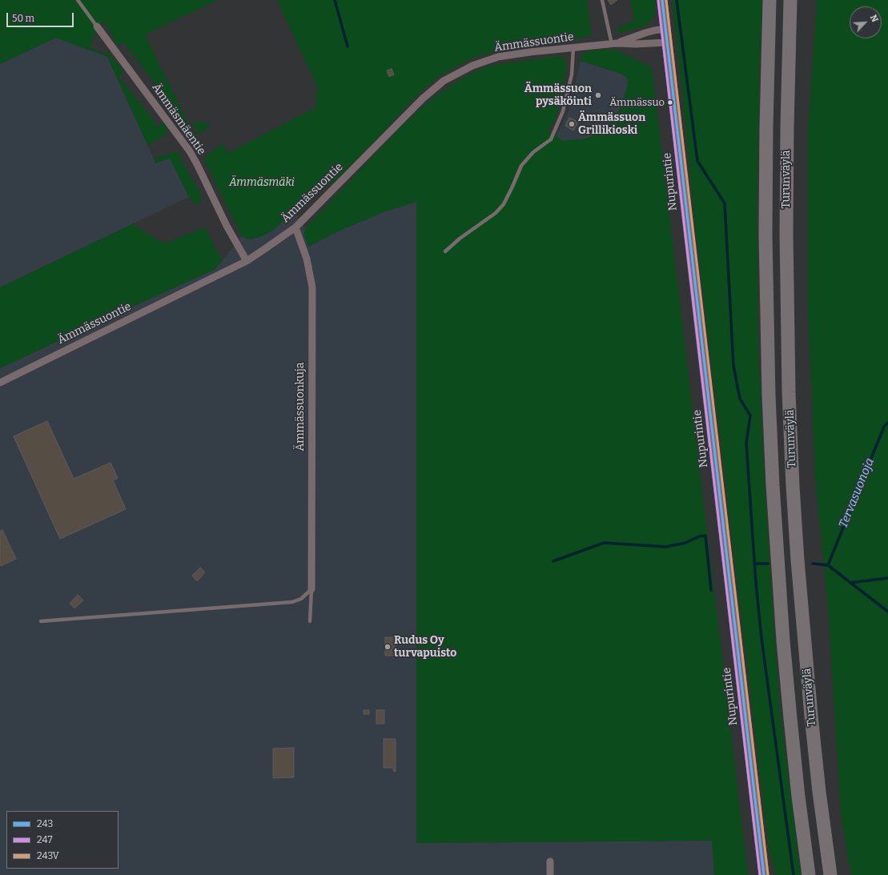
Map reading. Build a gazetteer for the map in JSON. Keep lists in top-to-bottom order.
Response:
{
  "streets": {
    "highway": ["Turunväylä"],
    "main road": ["Nupurintie"],
    "street": ["Ämmässuontie", "Ämmäsmäentie", "Ämmässuonkuja"]
  },
  "crossings": [
    ["Ämmässuontie", "Ämmäsmäentie"],
    ["Ämmässuontie", "Nupurintie"],
    ["Ämmässuontie", "Ämmässuonkuja"]
  ],
  "water": ["Tervasuonoja"],
  "parks": ["Ämmäsmäki"],
  "places": [
    "Ämmässuon pysäköinti",
    "Ämmässuo",
    "Ämmässuon Grillikioski",
    "Rudus Oy turvapuisto"
  ],
  "lines": ["transit line 243", "transit line 243V", "transit line 247"],
  "legend": ["243", "247", "243V"],
  "scale_bar": "50 m",
  "north": "top right"
}
